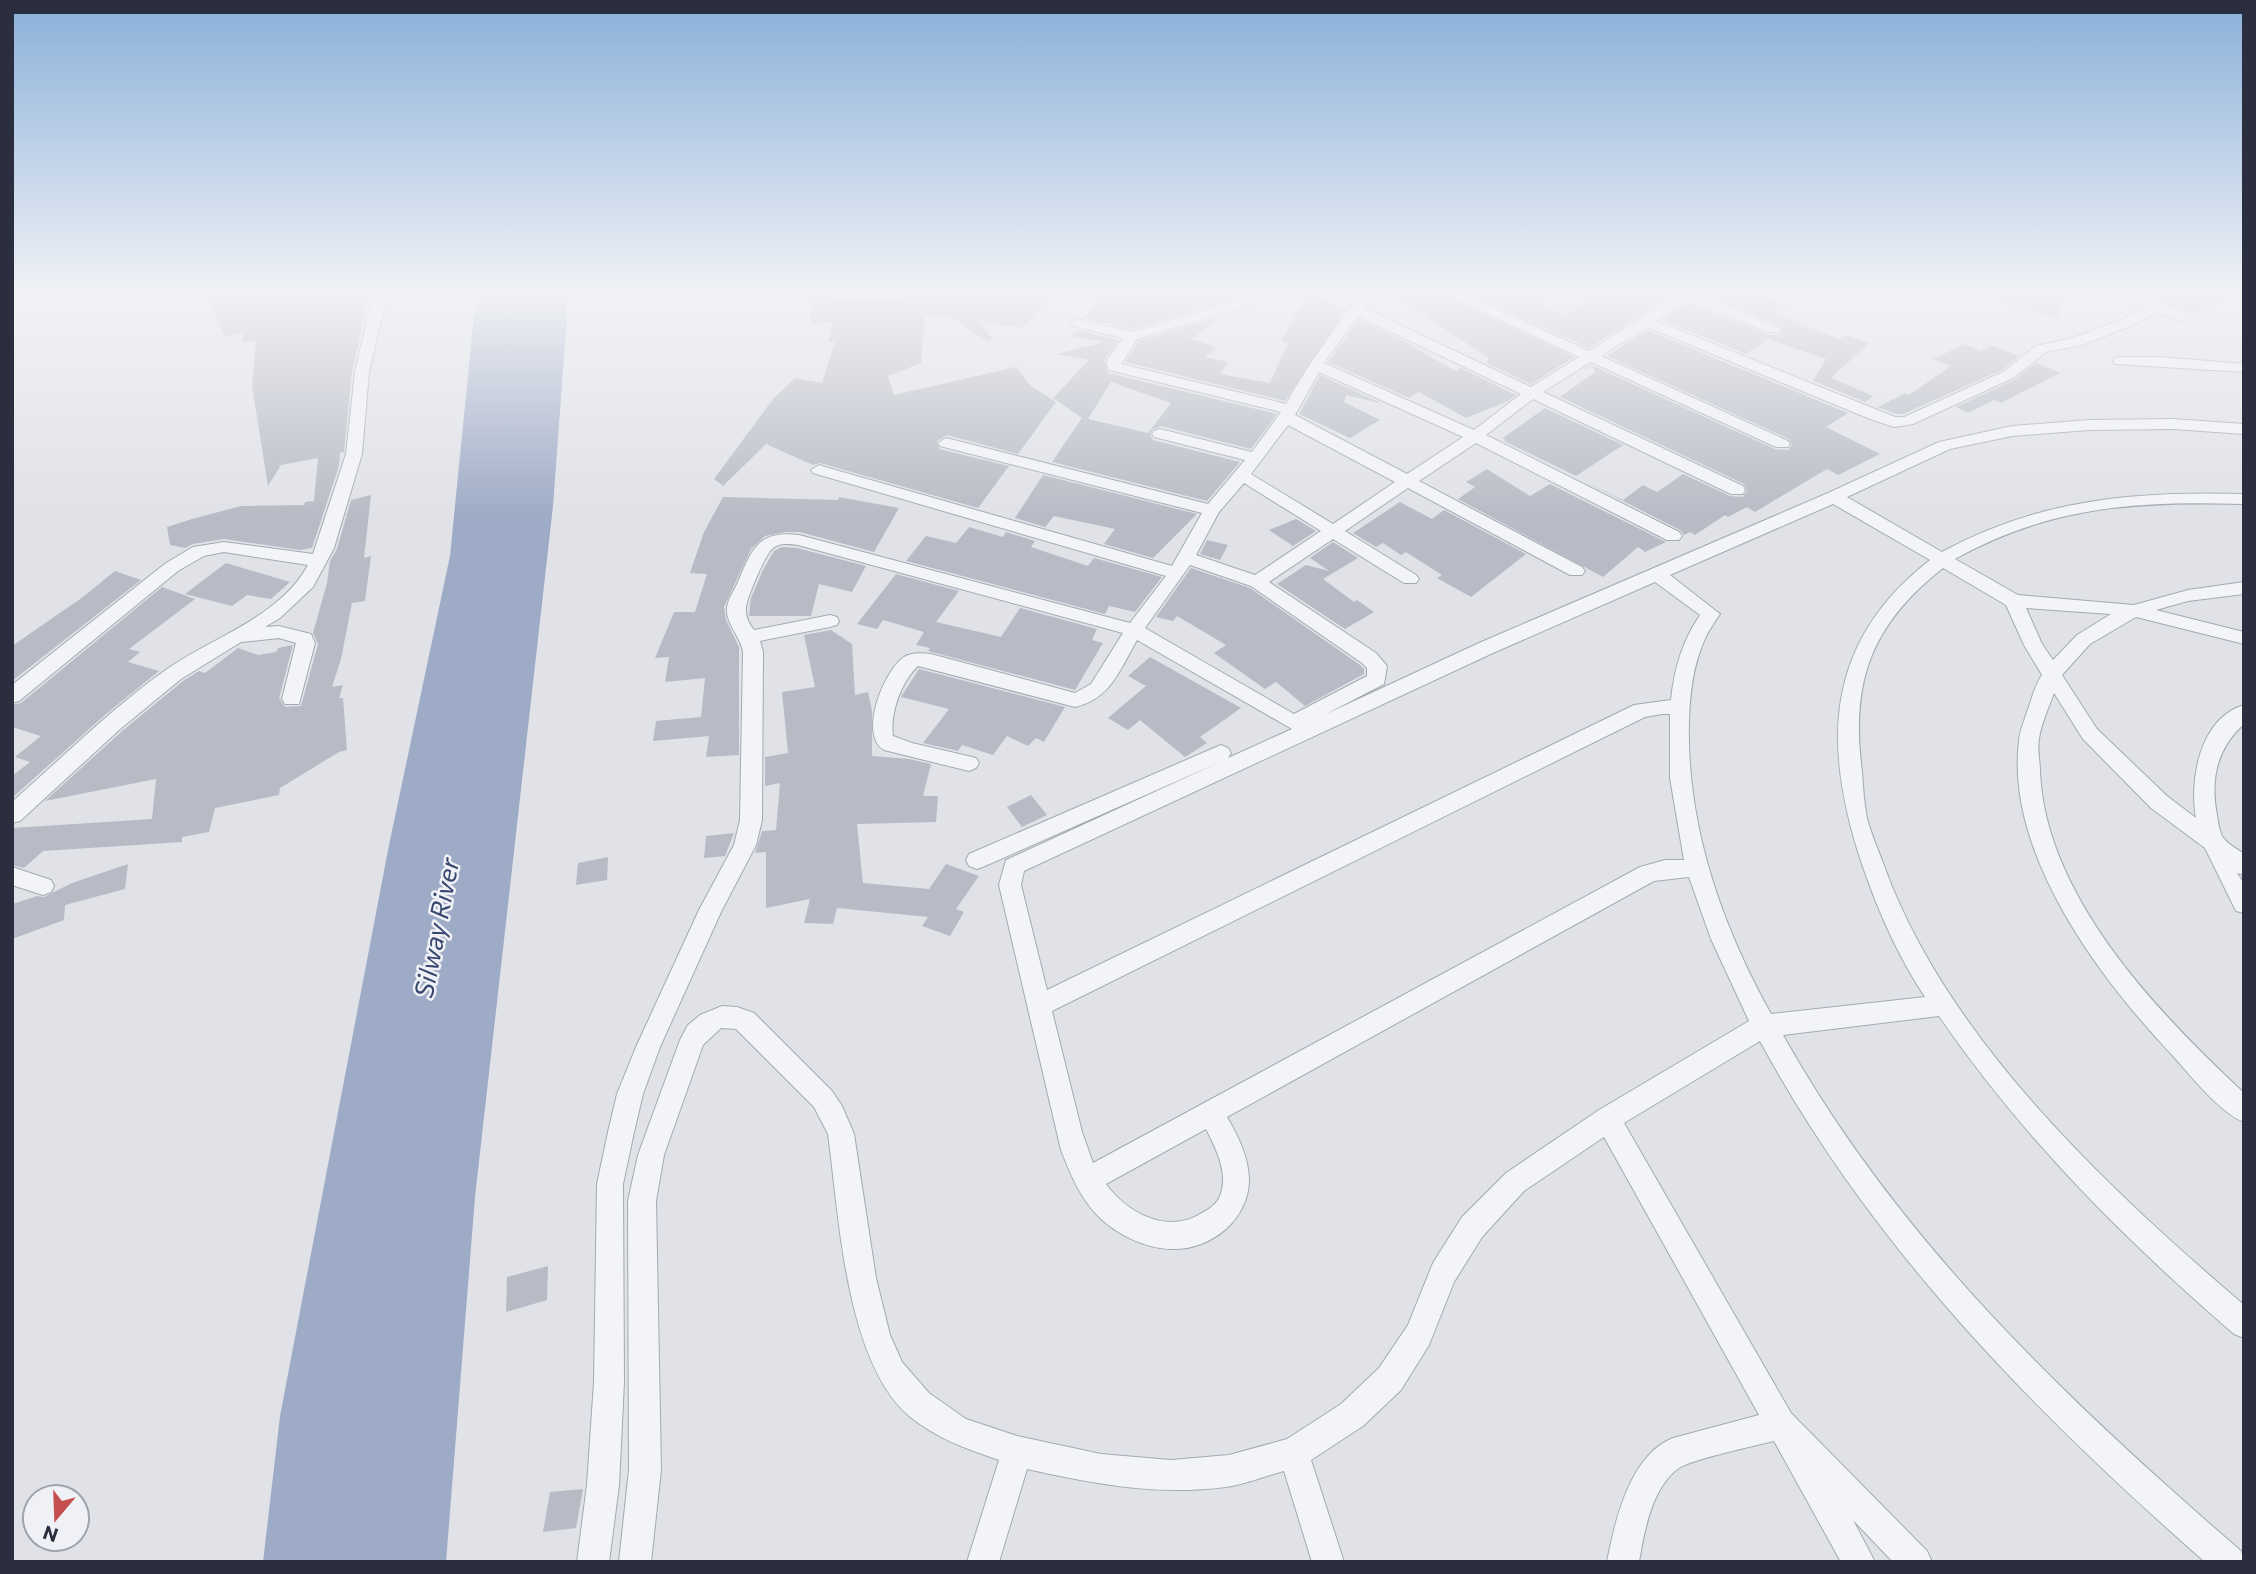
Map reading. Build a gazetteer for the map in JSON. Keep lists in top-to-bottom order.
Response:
{
  "water": ["Silway River"],
  "north": "bottom"
}
